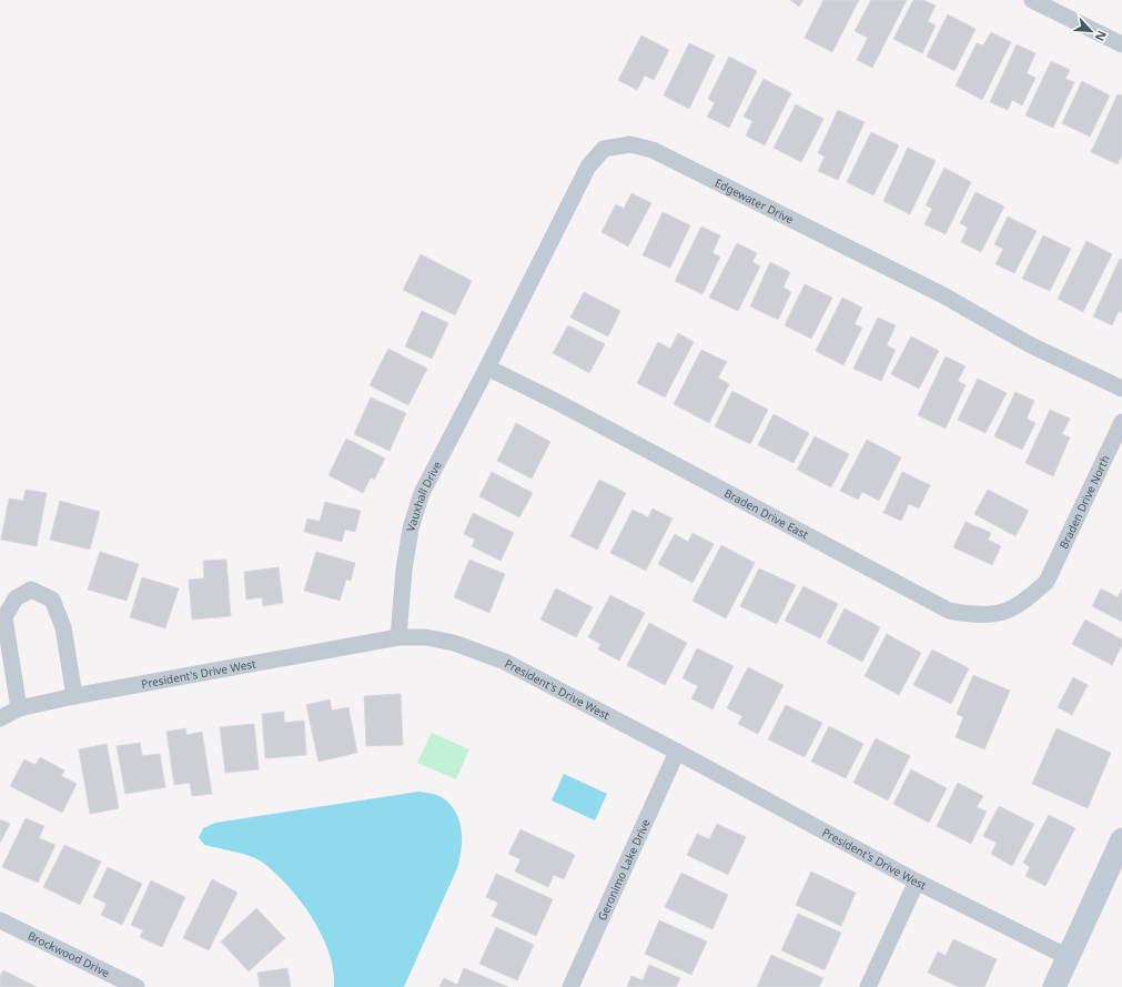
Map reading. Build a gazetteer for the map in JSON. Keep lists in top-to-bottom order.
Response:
{
  "streets": {
    "street": [
      "Edgewater Drive",
      "Vauxhall Drive",
      "Braden Drive North",
      "Braden Drive East",
      "President's Drive West",
      "Geronimo Lake Drive",
      "Brockwood Drive"
    ]
  },
  "crossings": [
    ["Edgewater Drive", "Vauxhall Drive"],
    ["Edgewater Drive", "Braden Drive East"],
    ["Vauxhall Drive", "Braden Drive East"],
    ["Vauxhall Drive", "President's Drive West"],
    ["Braden Drive North", "Braden Drive East"],
    ["President's Drive West", "Geronimo Lake Drive"]
  ],
  "north": "bottom right"
}
